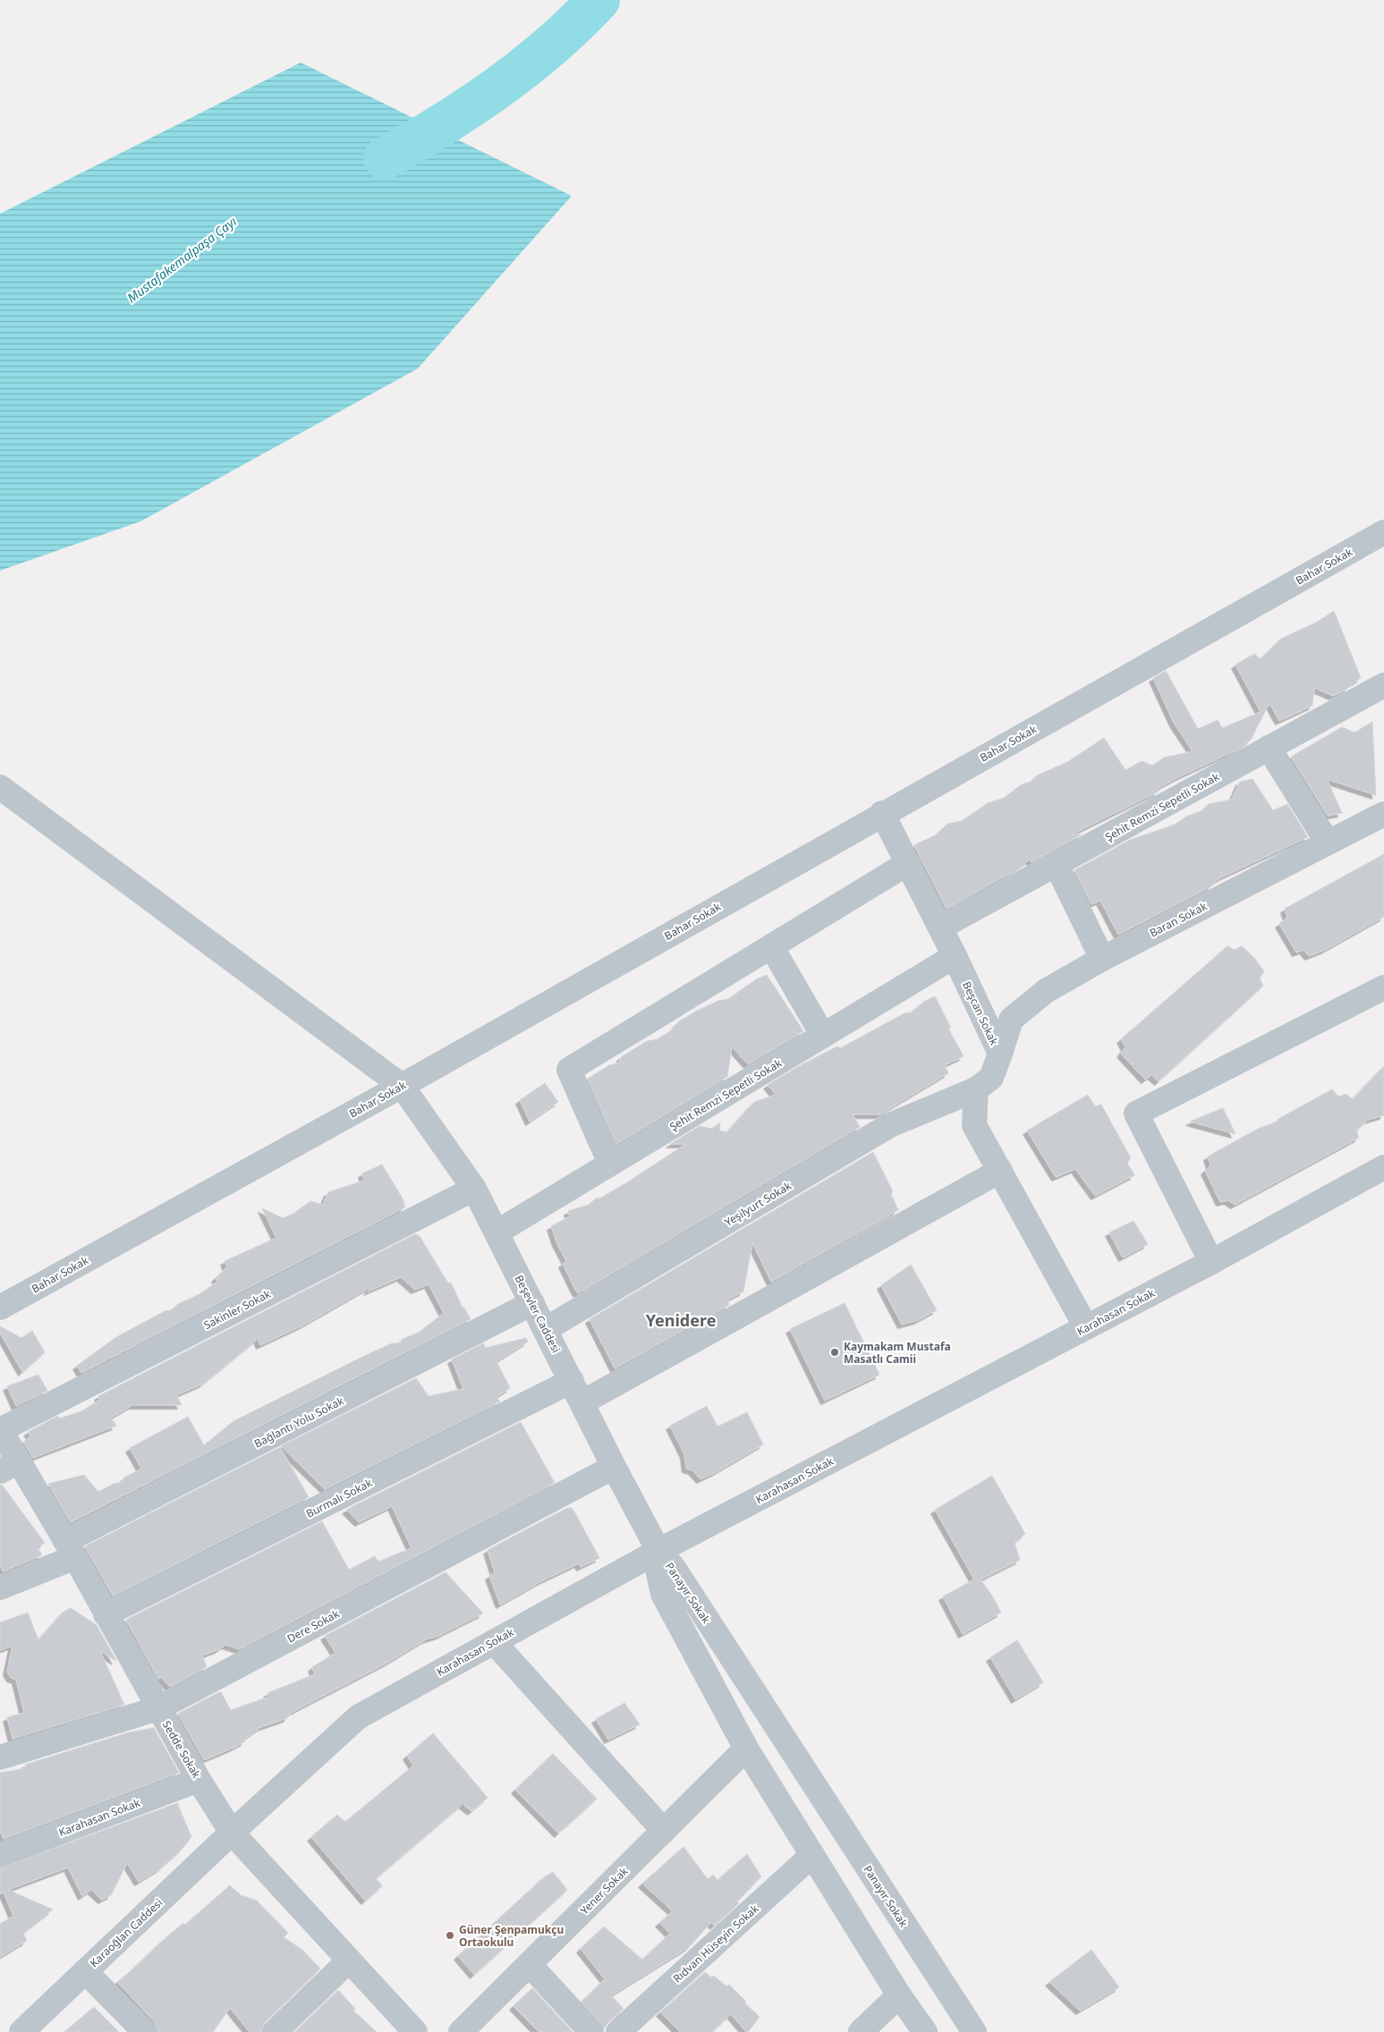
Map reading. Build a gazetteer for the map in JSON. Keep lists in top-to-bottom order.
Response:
{
  "streets": {
    "street": [
      "Bahar Sokak",
      "Şehit Remzi Sepetli Sokak",
      "Baran Sokak",
      "Beşcan Sokak",
      "Yeşilyurt Sokak",
      "Sakinler Sokak",
      "Karahasan Sokak",
      "Beşevler Caddesi",
      "Bağlantı Yolu Sokak",
      "Burmalı Sokak",
      "Panayır Sokak",
      "Dere Sokak",
      "Sedde Sokak",
      "Yener Sokak",
      "Karaoğlan Caddesi",
      "Rıdvan Hüseyin Sokak"
    ]
  },
  "crossings": [
    ["Bahar Sokak", "Beşcan Sokak"],
    ["Bahar Sokak", "Beşevler Caddesi"],
    ["Şehit Remzi Sepetli Sokak", "Beşcan Sokak"],
    ["Şehit Remzi Sepetli Sokak", "Beşevler Caddesi"],
    ["Baran Sokak", "Beşcan Sokak"],
    ["Beşcan Sokak", "Yeşilyurt Sokak"],
    ["Yeşilyurt Sokak", "Beşevler Caddesi"],
    ["Sakinler Sokak", "Beşevler Caddesi"],
    ["Sakinler Sokak", "Sedde Sokak"],
    ["Karahasan Sokak", "Beşevler Caddesi"],
    ["Karahasan Sokak", "Panayır Sokak"],
    ["Karahasan Sokak", "Sedde Sokak"],
    ["Karahasan Sokak", "Karaoğlan Caddesi"],
    ["Beşevler Caddesi", "Bağlantı Yolu Sokak"],
    ["Beşevler Caddesi", "Burmalı Sokak"],
    ["Beşevler Caddesi", "Panayır Sokak"],
    ["Beşevler Caddesi", "Dere Sokak"],
    ["Bağlantı Yolu Sokak", "Sedde Sokak"],
    ["Burmalı Sokak", "Sedde Sokak"],
    ["Panayır Sokak", "Yener Sokak"],
    ["Panayır Sokak", "Rıdvan Hüseyin Sokak"],
    ["Dere Sokak", "Sedde Sokak"],
    ["Sedde Sokak", "Karaoğlan Caddesi"]
  ],
  "districts": ["Yenidere"],
  "water": ["Mustafakemalpaşa Çayı"],
  "places": ["Kaymakam Mustafa Masatlı Camii", "Güner Şenpamukçu Ortaokulu"]
}
